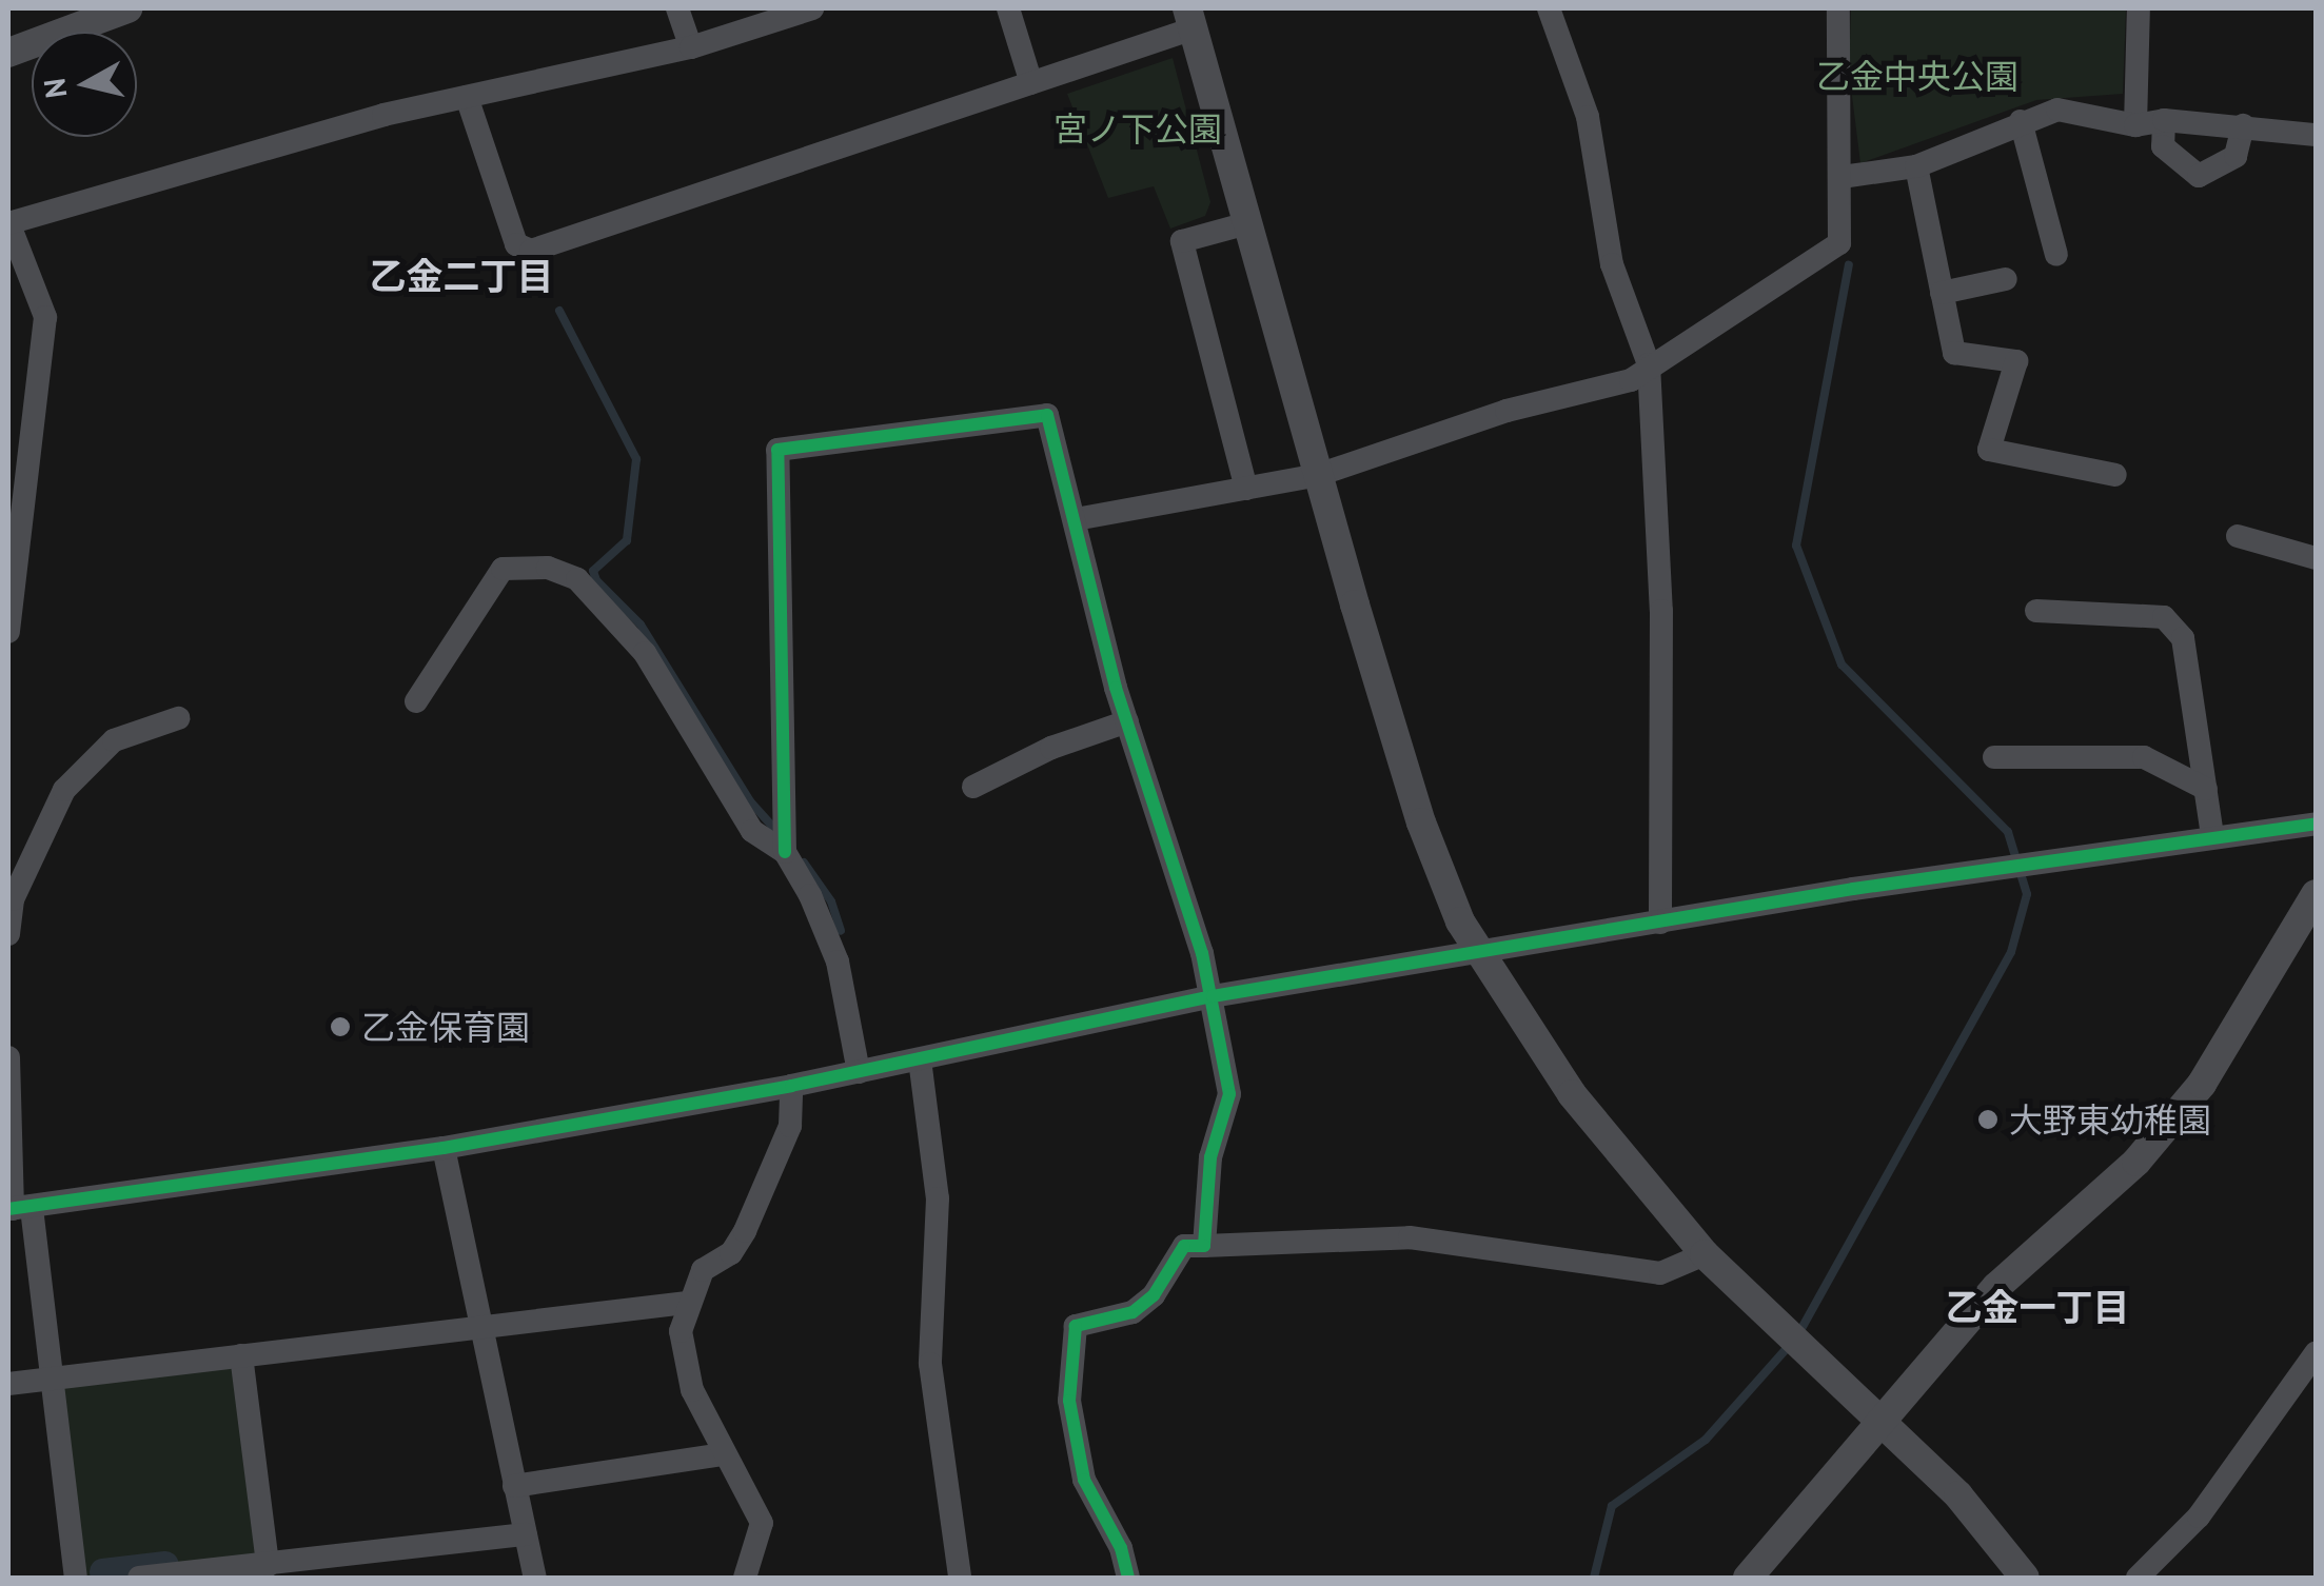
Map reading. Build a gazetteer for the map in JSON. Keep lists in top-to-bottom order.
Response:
{
  "districts": ["乙金二丁目", "乙金一丁目"],
  "parks": ["乙金中央公園", "宮ノ下公園"],
  "places": ["乙金保育園", "大野東幼稚園"],
  "north": "left"
}
